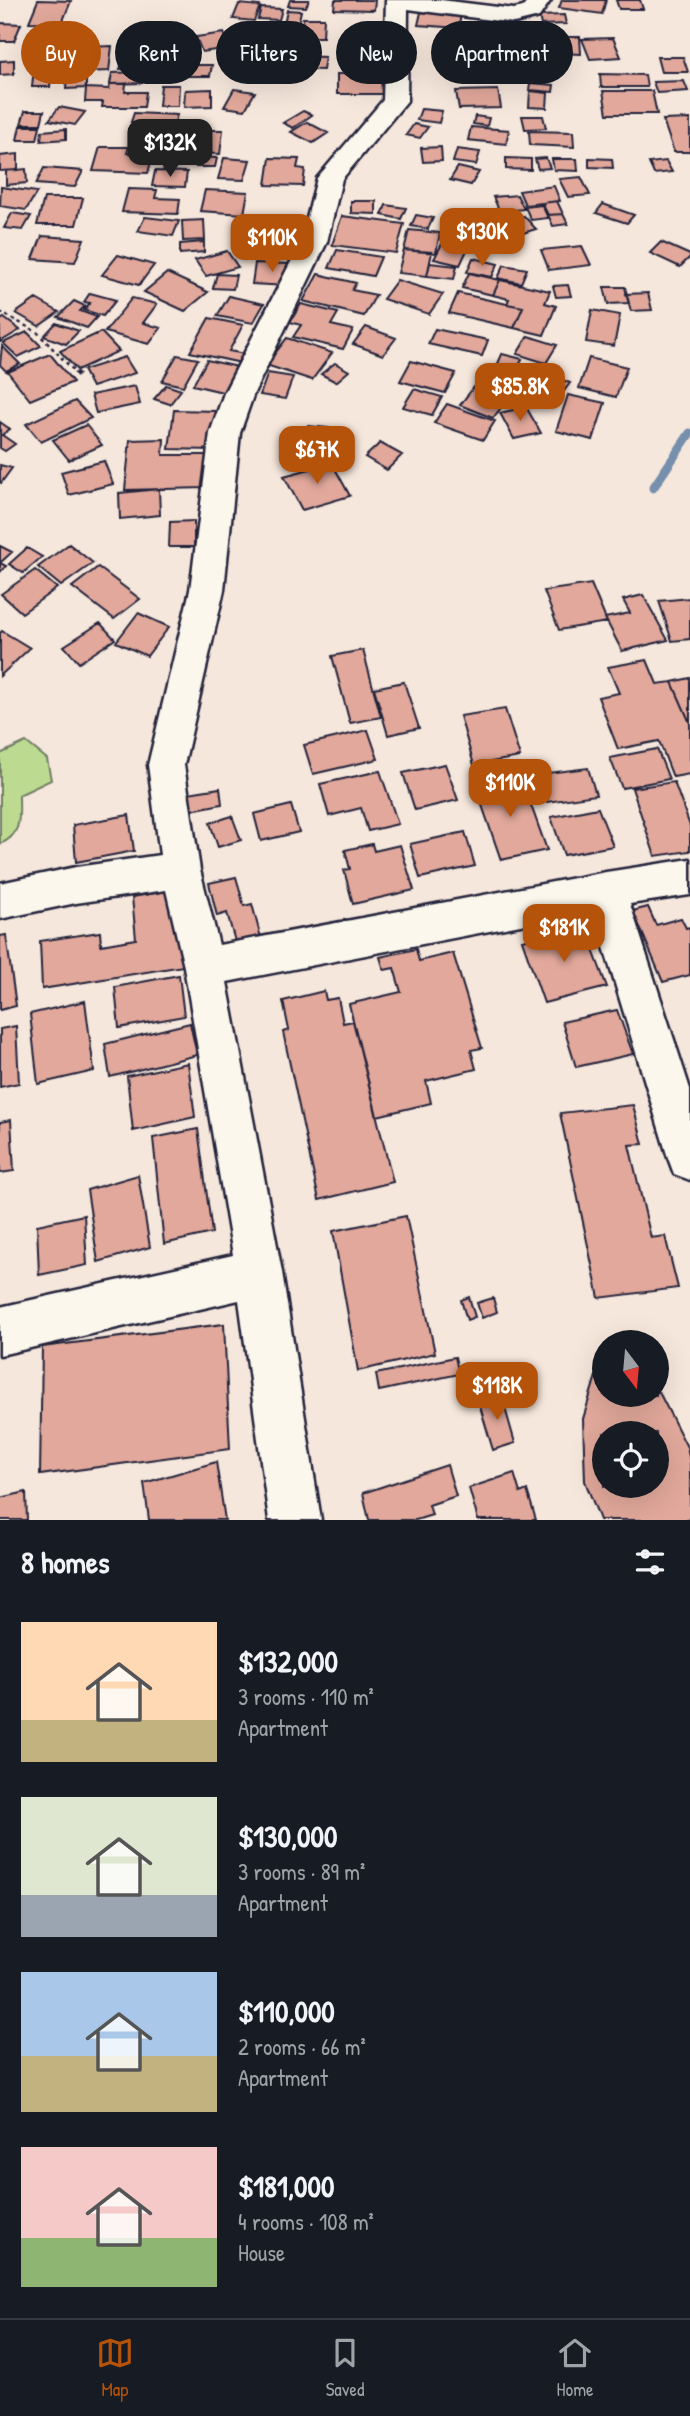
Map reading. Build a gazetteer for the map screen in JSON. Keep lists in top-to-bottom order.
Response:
{
  "north": "bottom",
  "page": {
    "chip": [
      "Buy",
      "Rent",
      "Filters",
      "New",
      "Apartment"
    ],
    "price": [
      "$132K",
      "$130K",
      "$110K",
      "$85.8K",
      "$67K",
      "$110K",
      "$181K",
      "$118K"
    ],
    "heading": "8 homes",
    "list": [
      {
        "name": "$132,000",
        "note": "3 rooms · 110 m² · Apartment"
      },
      {
        "name": "$130,000",
        "note": "3 rooms · 89 m² · Apartment"
      },
      {
        "name": "$110,000",
        "note": "2 rooms · 66 m² · Apartment"
      },
      {
        "name": "$181,000",
        "note": "4 rooms · 108 m² · House"
      }
    ],
    "tabs": ["Map", "Saved", "Home"]
  }
}
